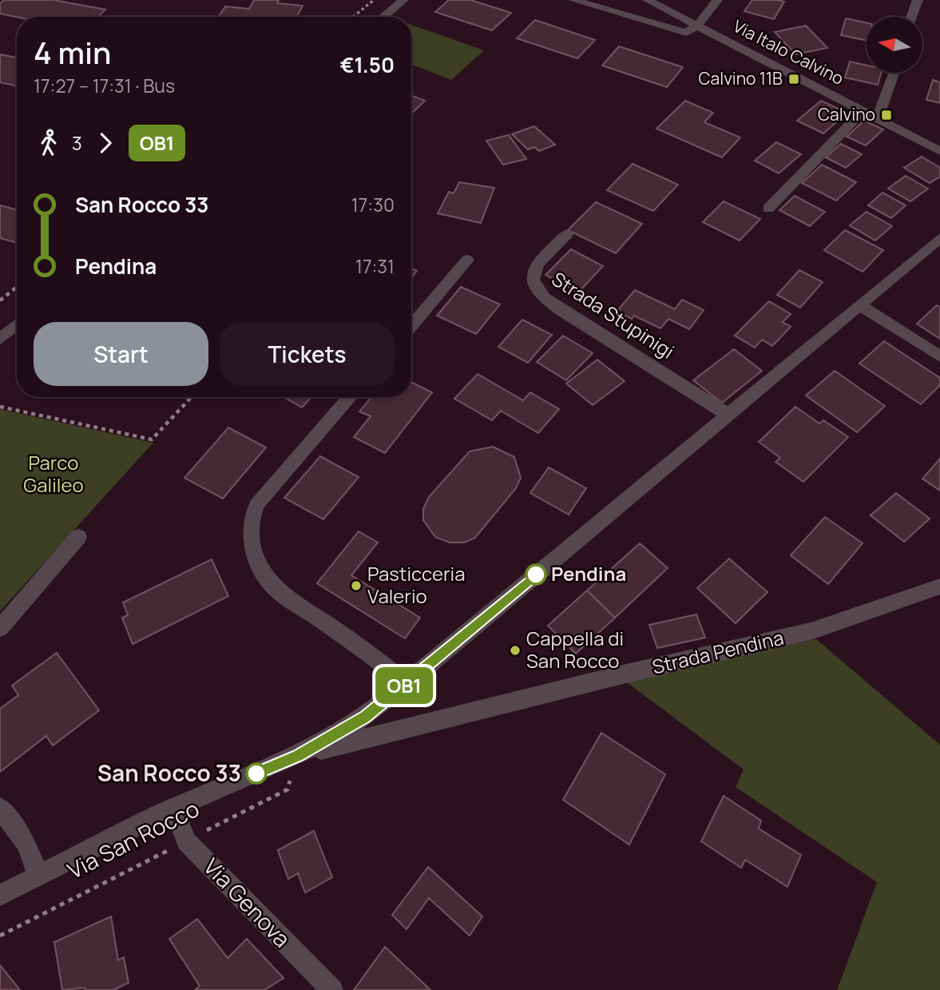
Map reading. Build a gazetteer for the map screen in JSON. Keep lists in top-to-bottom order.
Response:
{
  "streets": {
    "street": [
      "Via Italo Calvino",
      "Strada Stupinigi",
      "Strada Pendina",
      "Via San Rocco",
      "Via Genova"
    ]
  },
  "crossings": [
    ["Strada Stupinigi", "Via San Rocco"],
    ["Strada Pendina", "Via San Rocco"],
    ["Via San Rocco", "Via Genova"]
  ],
  "parks": ["Parco Galileo"],
  "places": {
    "transit": ["Calvino 11B", "Calvino"],
    "other": [
      "Pendina",
      "Pasticceria Valerio",
      "Cappella di San Rocco",
      "San Rocco 33"
    ]
  },
  "lines": ["bus line OB1"],
  "north": "left",
  "page": {
    "on_map": "OB1",
    "heading": ["4 min", "17:27 – 17:31 · Bus", "€1.50"],
    "legs": ["3", "OB1"],
    "list": [
      {
        "name": "San Rocco 33",
        "value": "17:30"
      },
      {
        "name": "Pendina",
        "value": "17:31"
      }
    ],
    "buttons": ["Start", "Tickets"]
  }
}
